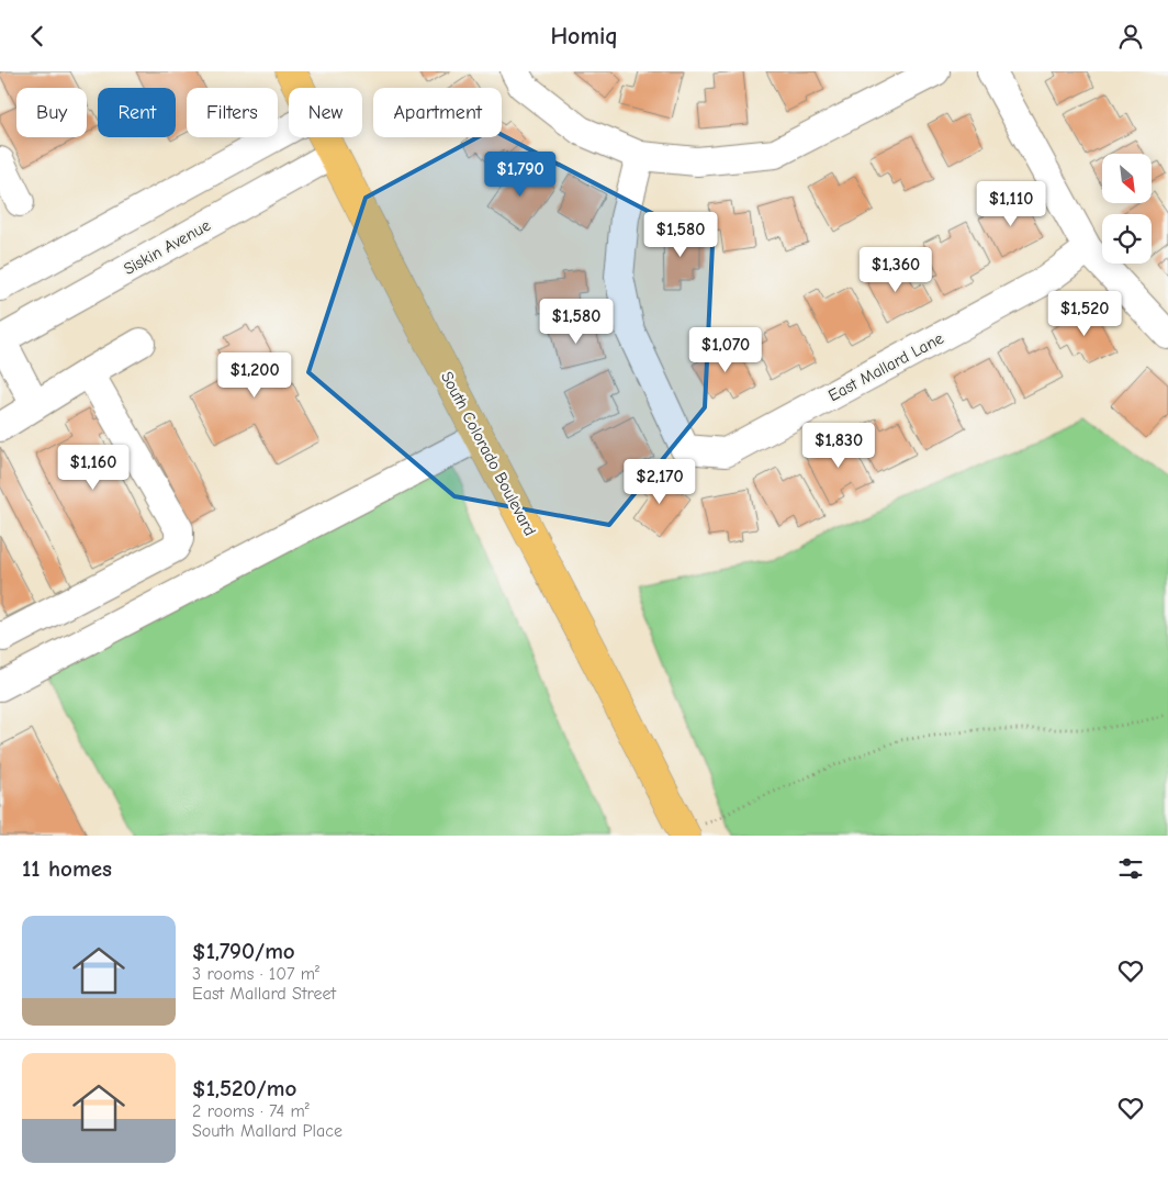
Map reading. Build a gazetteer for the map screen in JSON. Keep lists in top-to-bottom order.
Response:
{
  "streets": {
    "main road": ["South Colorado Boulevard"],
    "street": ["Siskin Avenue", "East Mallard Lane"]
  },
  "crossings": [
    ["Siskin Avenue", "South Colorado Boulevard"]
  ],
  "north": "bottom right",
  "page": {
    "header": "Homiq",
    "chip": [
      "Buy",
      "Rent",
      "Filters",
      "New",
      "Apartment"
    ],
    "price": [
      "$1,790",
      "$1,110",
      "$1,580",
      "$1,360",
      "$1,520",
      "$1,580",
      "$1,070",
      "$1,200",
      "$1,830",
      "$1,160",
      "$2,170"
    ],
    "heading": "11 homes",
    "list": [
      {
        "name": "$1,790/mo",
        "note": "3 rooms · 107 m² · East Mallard Street"
      },
      {
        "name": "$1,520/mo",
        "note": "2 rooms · 74 m² · South Mallard Place"
      }
    ]
  }
}
